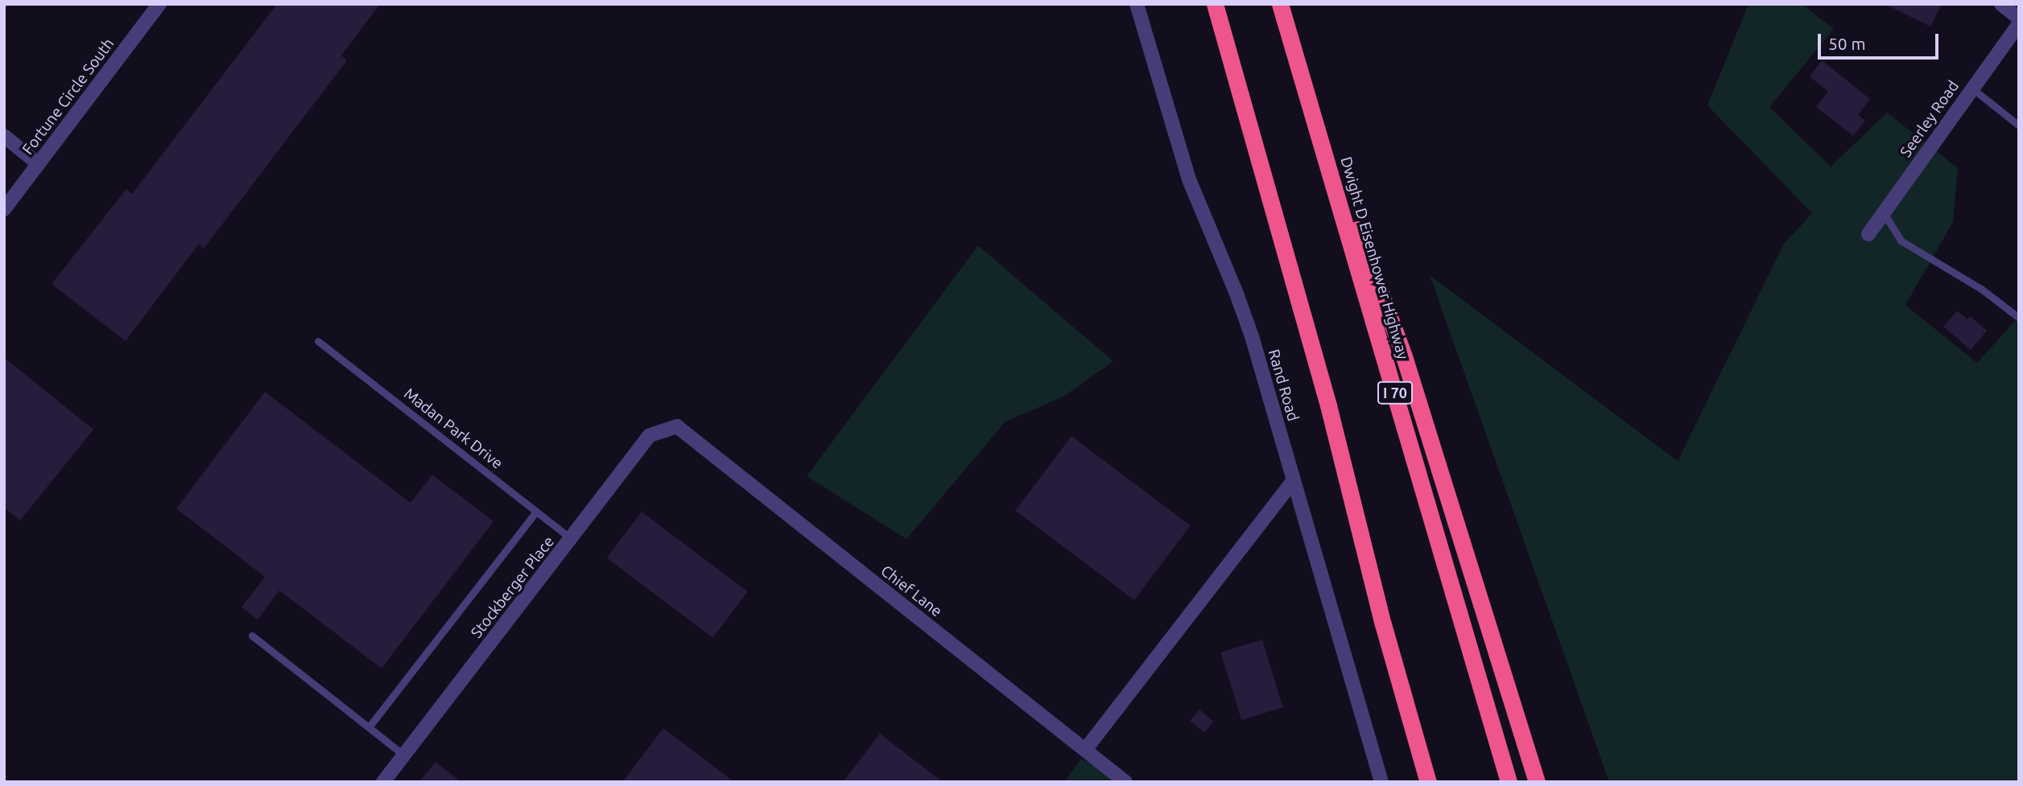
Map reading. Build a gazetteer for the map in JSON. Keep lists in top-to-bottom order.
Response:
{
  "streets": {
    "highway": ["Dwight D Eisenhower Highway", "I 70"],
    "street": [
      "Fortune Circle South",
      "Seerley Road",
      "Rand Road",
      "Stockberger Place",
      "Chief Lane"
    ],
    "lane": ["Madan Park Drive"]
  },
  "crossings": [
    ["Madan Park Drive", "Stockberger Place"],
    ["Stockberger Place", "Chief Lane"]
  ],
  "scale_bar": "50 m"
}
